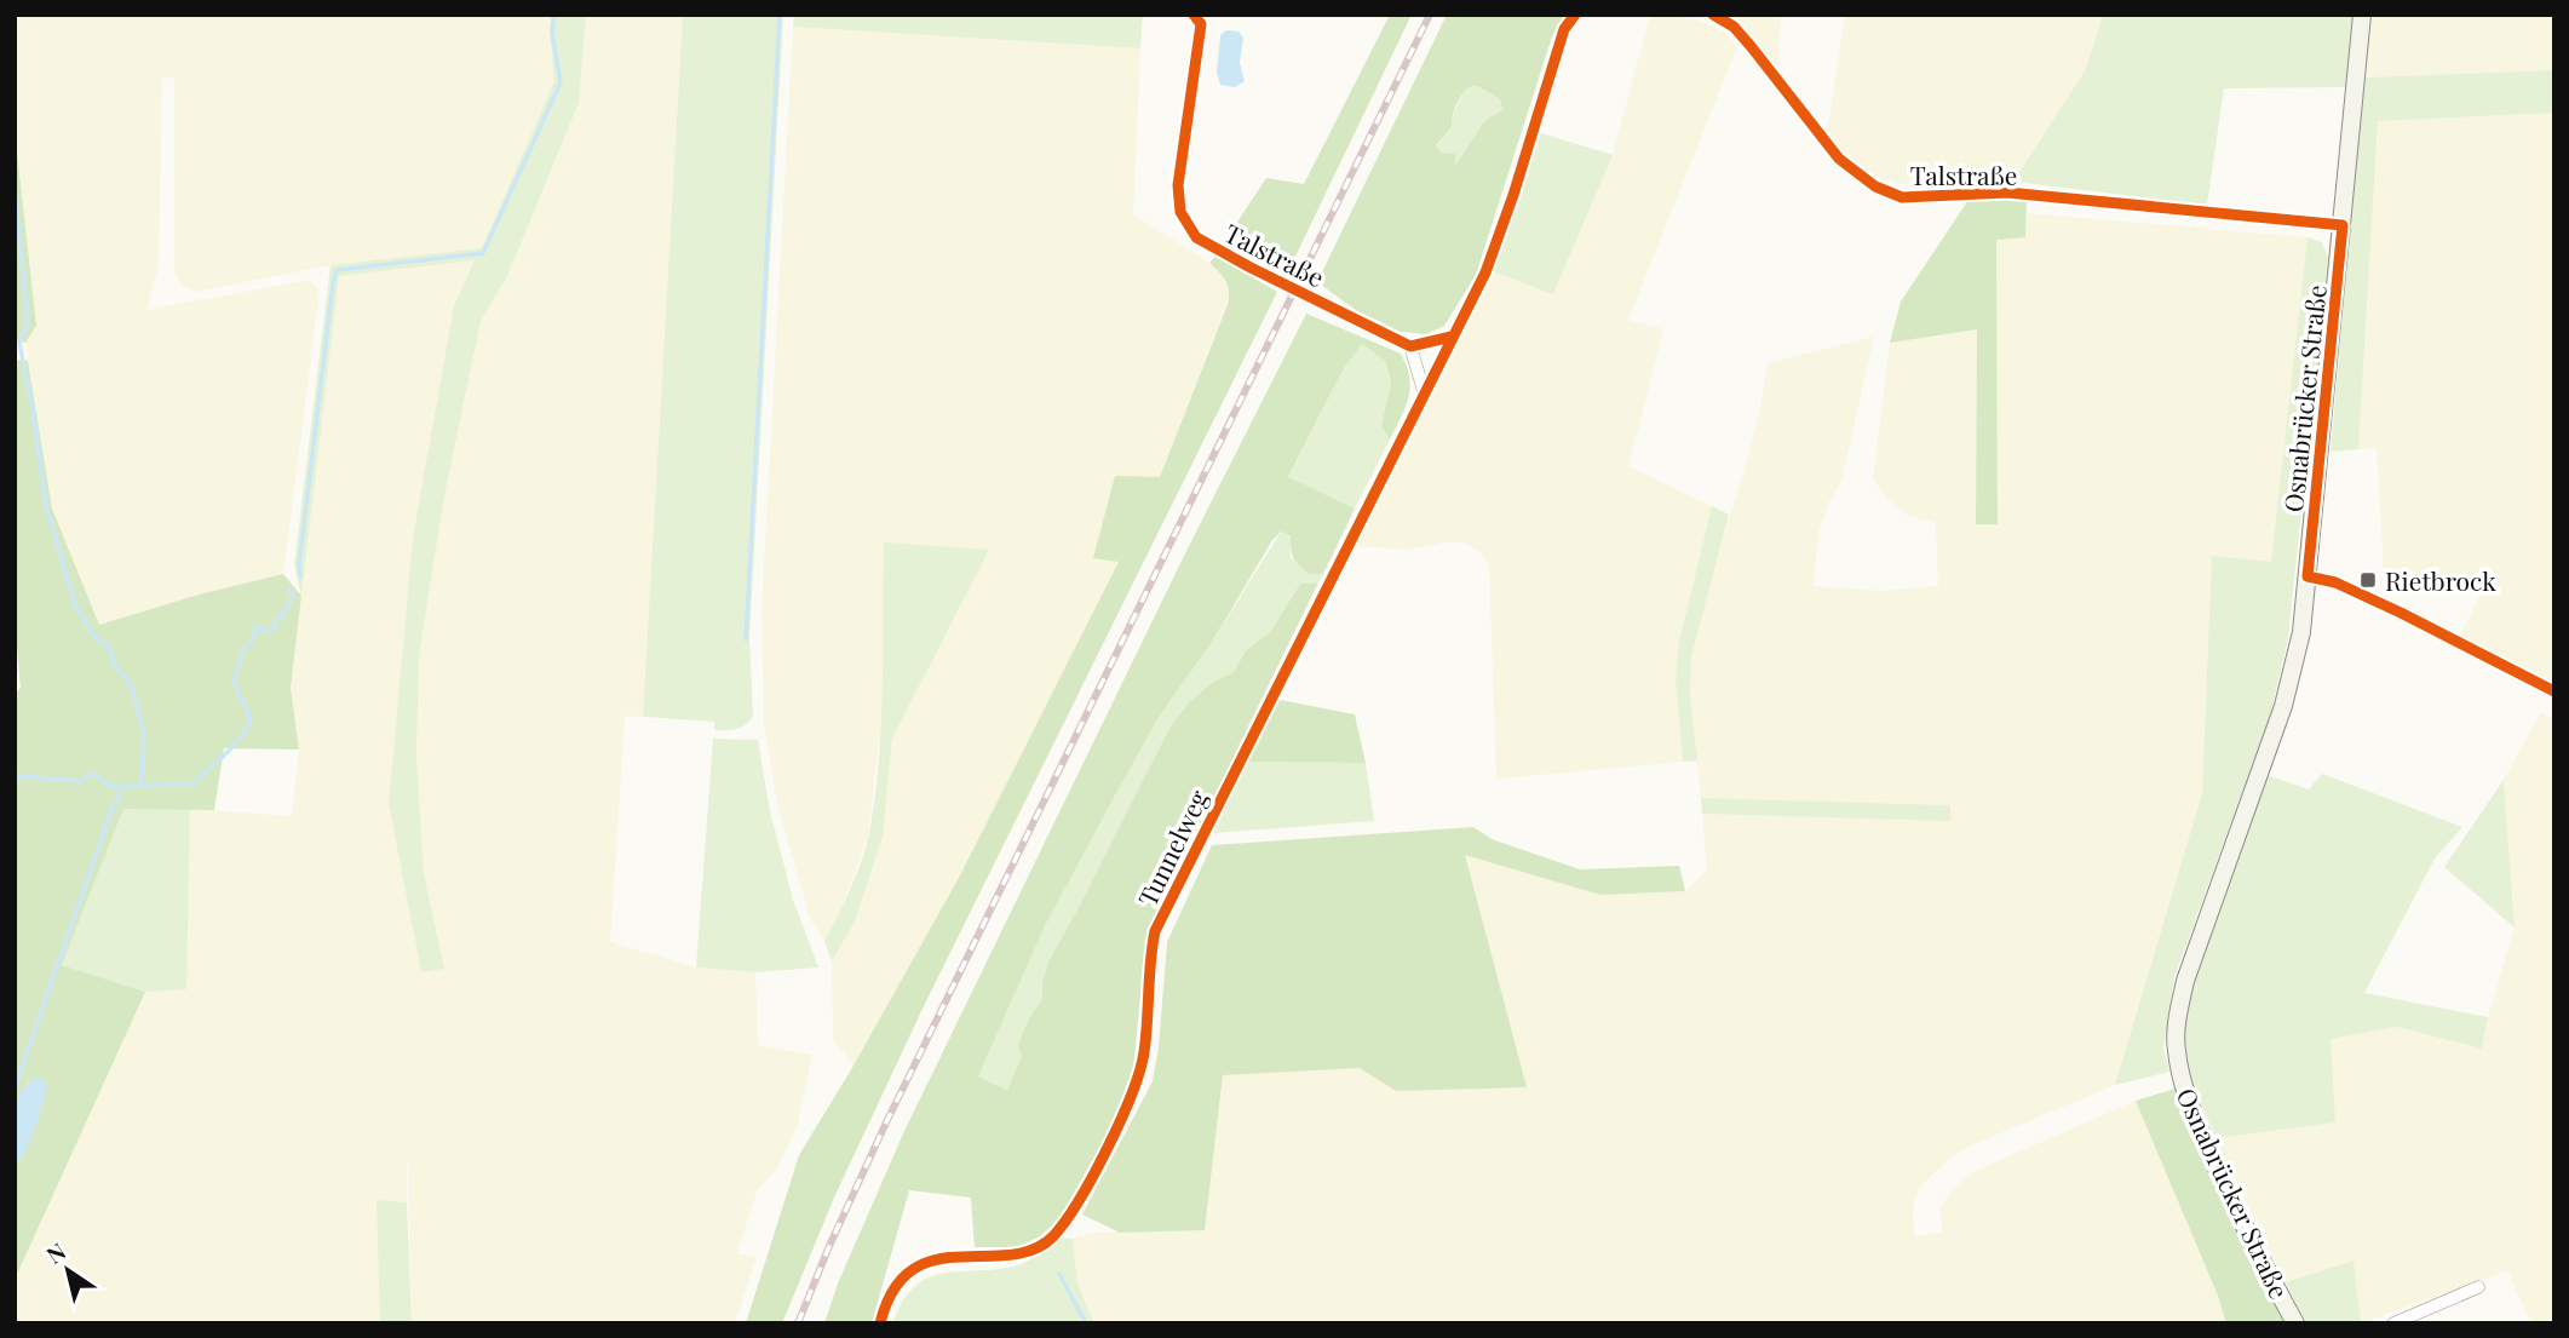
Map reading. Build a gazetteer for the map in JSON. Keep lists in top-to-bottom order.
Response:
{
  "streets": {
    "main road": ["Osnabrücker Straße"],
    "street": ["Talstraße", "Tunnelweg"]
  },
  "crossings": [
    ["Talstraße", "Osnabrücker Straße"]
  ],
  "places": {
    "transit": ["Rietbrock"]
  },
  "north": "top left"
}
